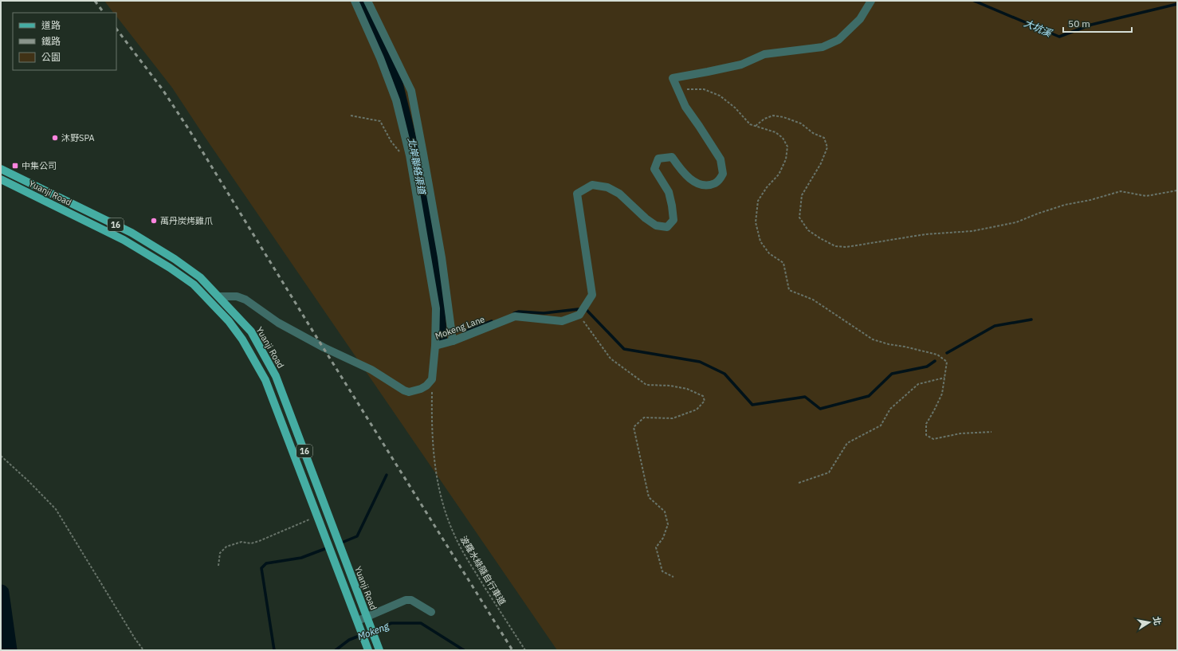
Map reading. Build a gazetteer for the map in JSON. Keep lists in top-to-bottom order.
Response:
{
  "streets": {
    "main road": ["Yuanji Road", "16"],
    "lane": ["Mokeng Lane"],
    "path": ["波羅水綠隧自行車道"]
  },
  "crossings": [
    ["Yuanji Road", "16"],
    ["Mokeng Lane", "波羅水綠隧自行車道"]
  ],
  "water": ["大坑溪", "北岸聯絡渠道", "Mokeng"],
  "places": {
    "other": ["沐野SPA", "萬丹炭烤雞爪"],
    "transit": ["中集公司"]
  },
  "legend": ["道路", "鐵路", "公園"],
  "scale_bar": "50 m",
  "north": "right"
}
